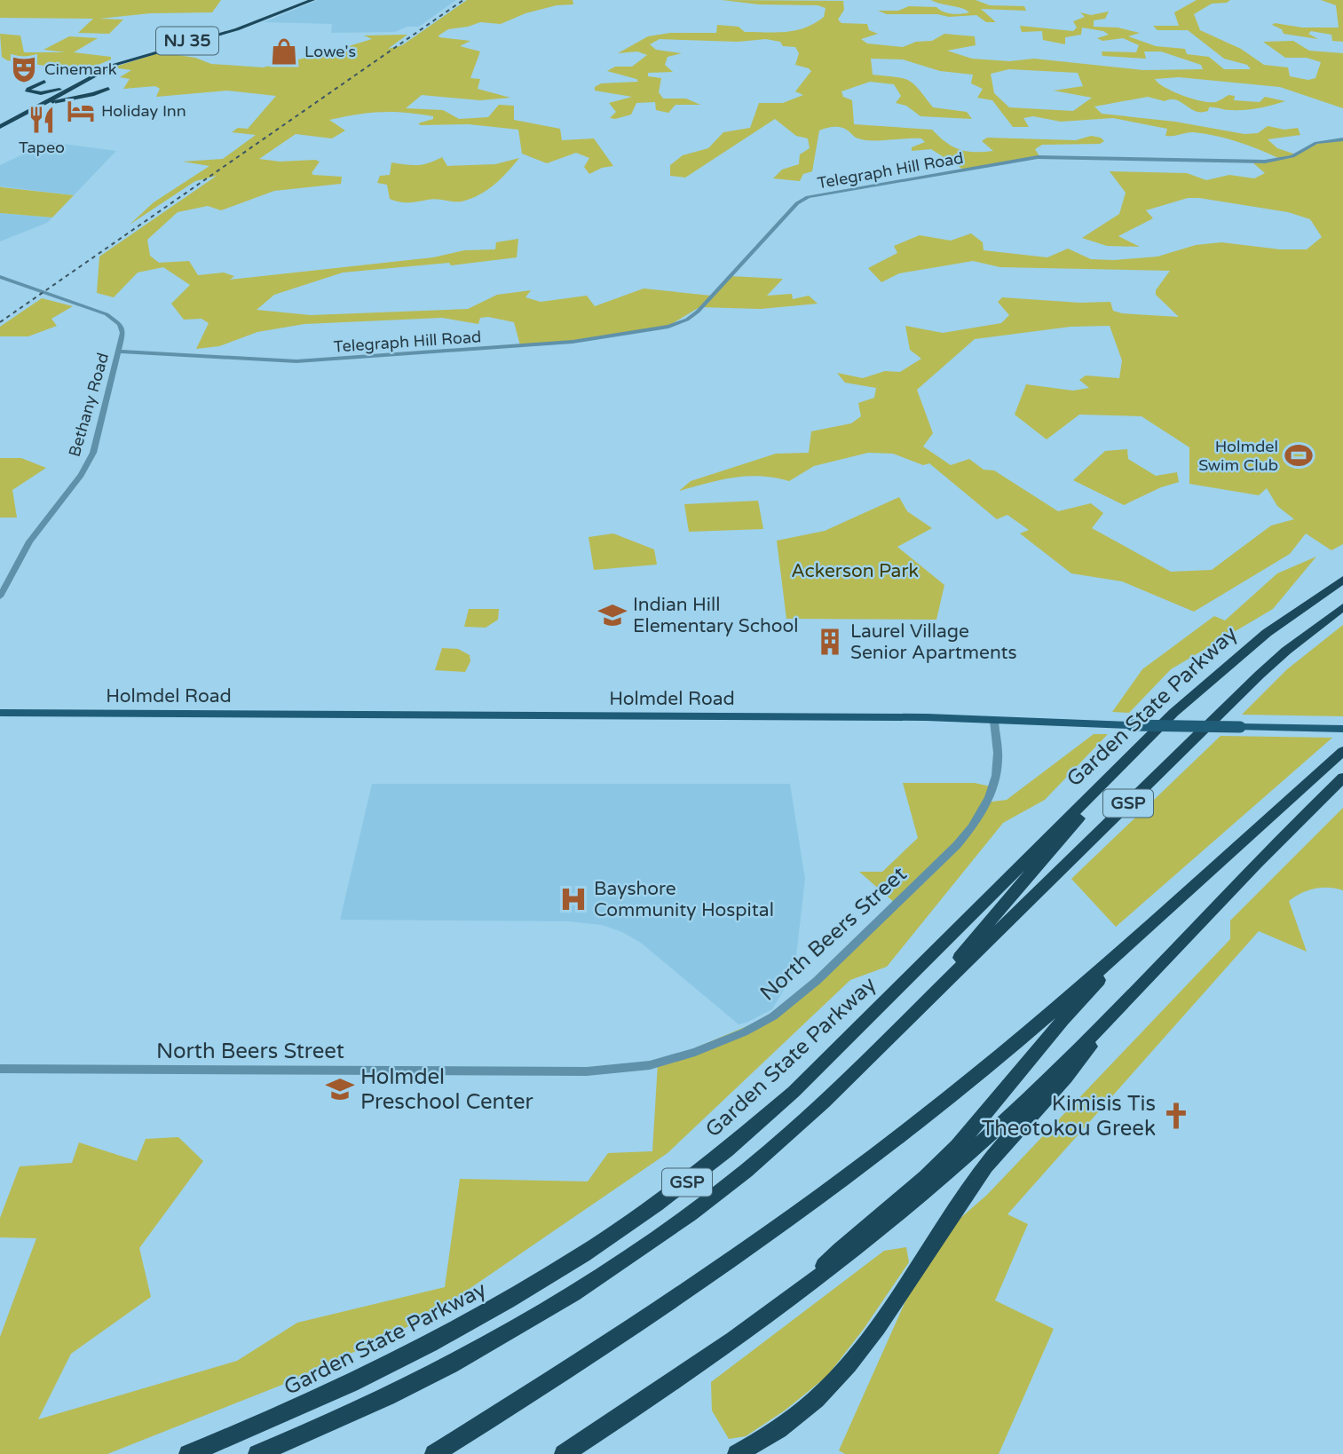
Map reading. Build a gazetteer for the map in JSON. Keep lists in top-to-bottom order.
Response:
{
  "streets": {
    "highway": ["NJ 35", "Garden State Parkway", "GSP"],
    "main road": ["Holmdel Road"],
    "street": ["Telegraph Hill Road", "Bethany Road", "North Beers Street"]
  },
  "crossings": [
    ["Telegraph Hill Road", "Bethany Road"],
    ["Holmdel Road", "North Beers Street"]
  ],
  "parks": ["Ackerson Park"],
  "places": {
    "shop": ["Lowe's"],
    "theatre": ["Cinemark"],
    "hotel": ["Holiday Inn"],
    "restaurant": ["Tapeo"],
    "sports": ["Holmdel Swim Club"],
    "school or university": ["Indian Hill Elementary School", "Holmdel Preschool Center"],
    "building": ["Laurel Village Senior Apartments"],
    "hospital": ["Bayshore Community Hospital"],
    "church": ["Kimisis Tis Theotokou Greek"]
  }
}
